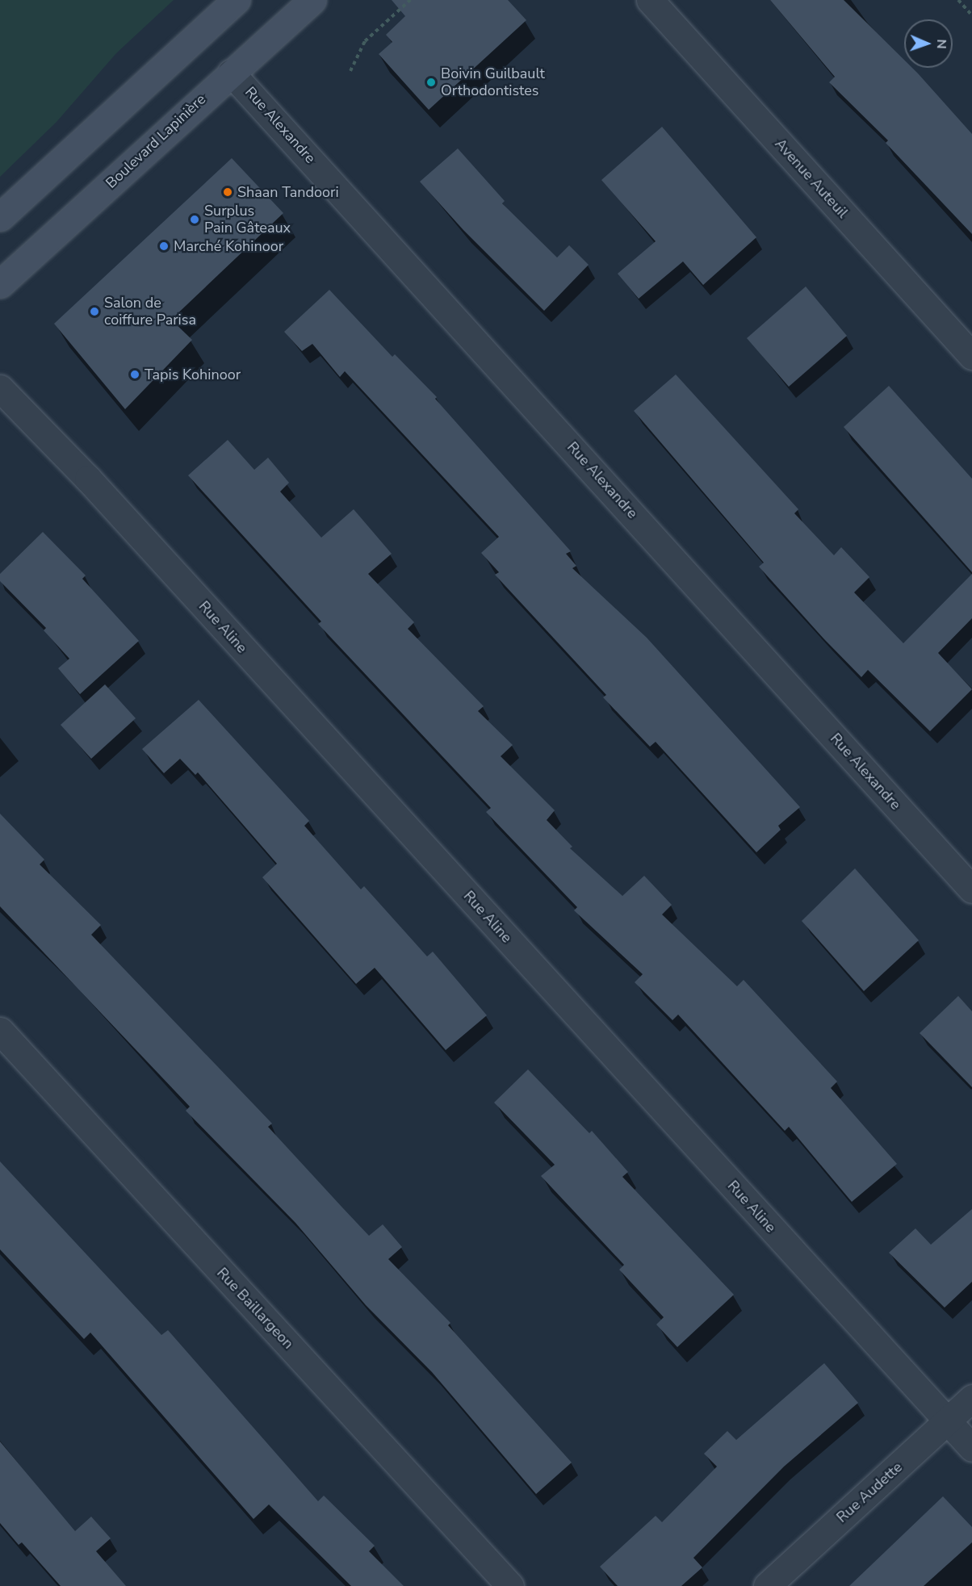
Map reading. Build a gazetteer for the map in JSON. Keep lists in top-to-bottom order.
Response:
{
  "streets": {
    "main road": ["Boulevard Lapinière"],
    "street": [
      "Rue Alexandre",
      "Avenue Auteuil",
      "Rue Aline",
      "Rue Baillargeon",
      "Rue Audette"
    ]
  },
  "crossings": [
    ["Rue Alexandre", "Boulevard Lapinière"],
    ["Rue Aline", "Rue Audette"]
  ],
  "places": [
    "Boivin Guilbault Orthodontistes",
    "Shaan Tandoori",
    "Surplus Pain Gâteaux",
    "Marché Kohinoor",
    "Salon de coiffure Parisa",
    "Tapis Kohinoor"
  ],
  "north": "right"
}
